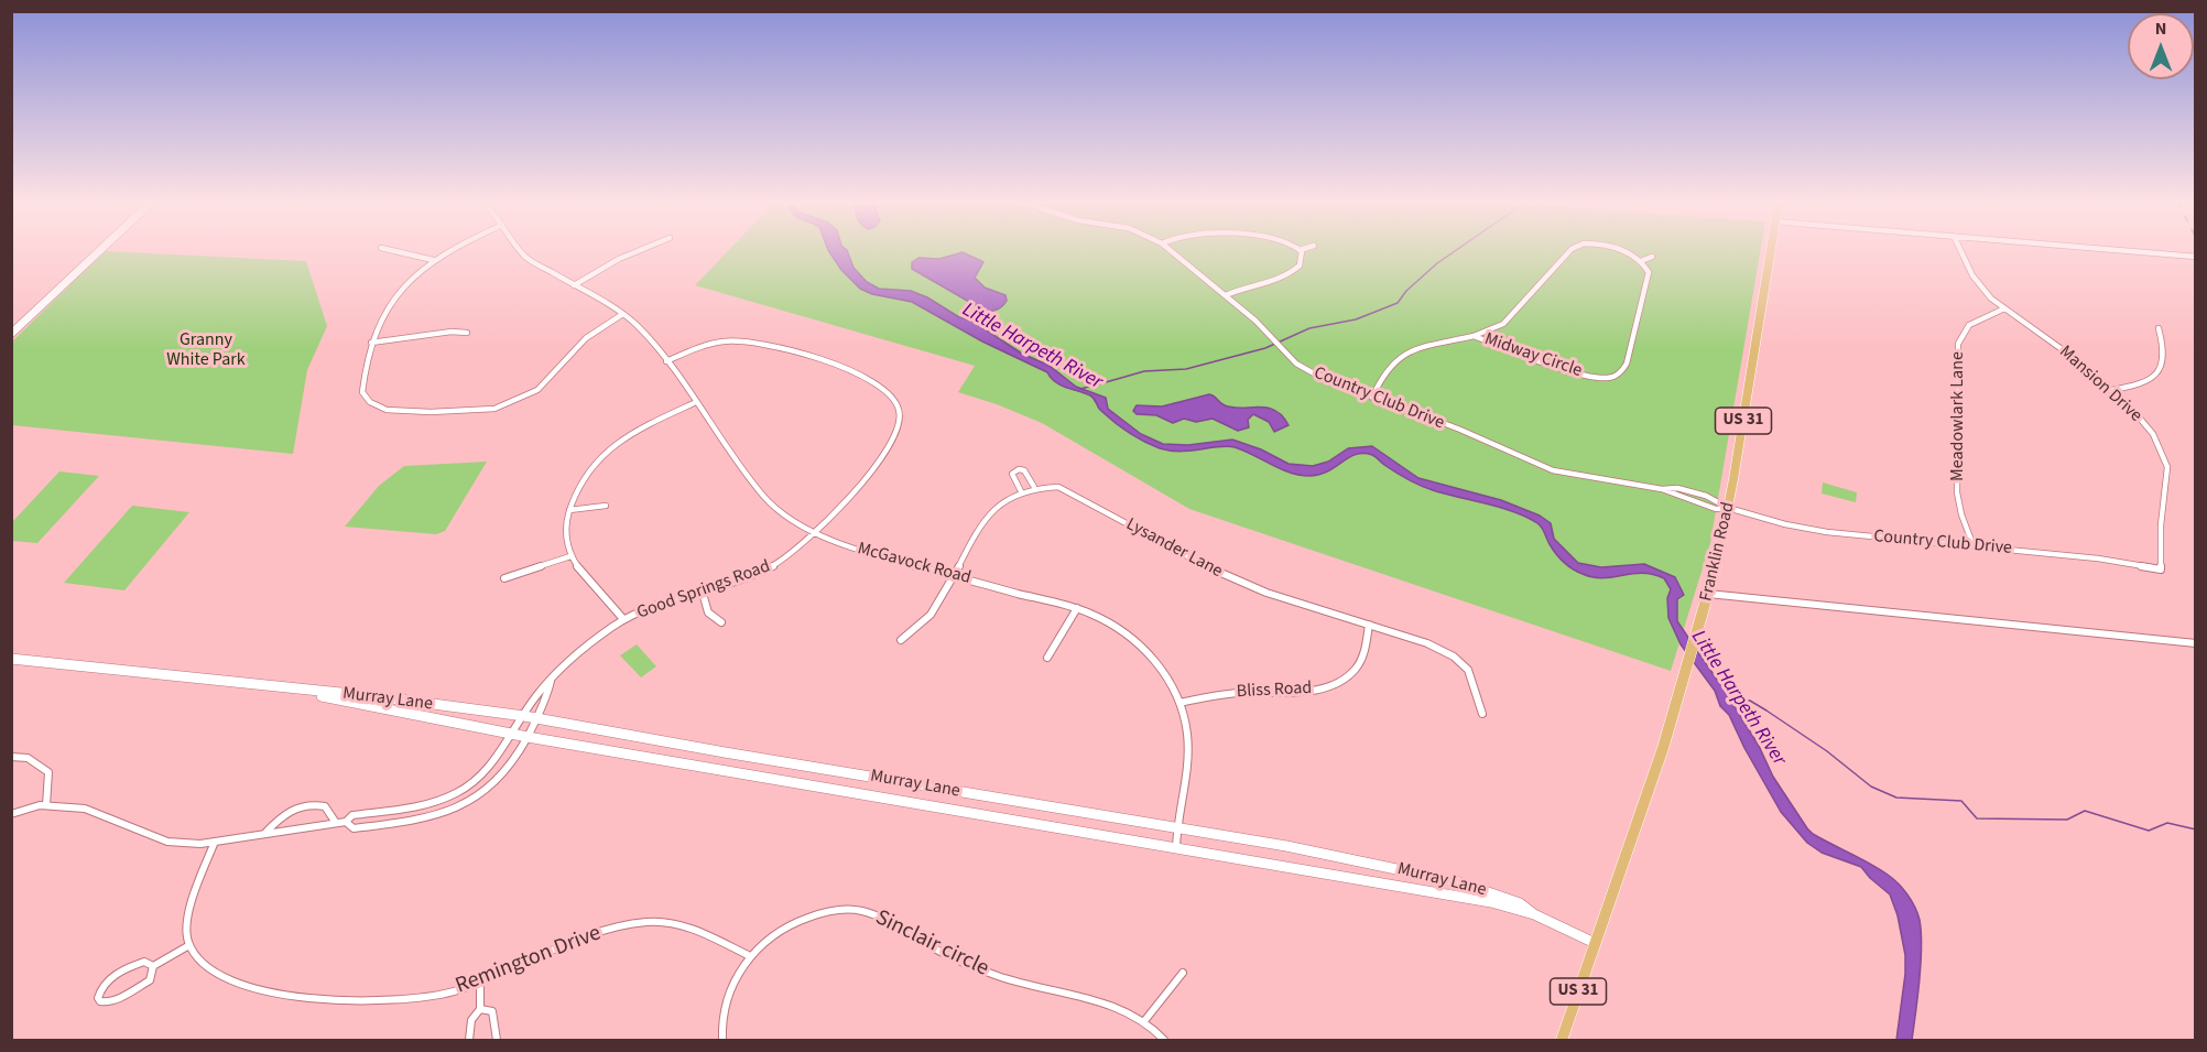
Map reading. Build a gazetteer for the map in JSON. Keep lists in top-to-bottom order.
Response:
{
  "streets": {
    "main road": ["US 31", "Franklin Road", "Murray Lane"],
    "street": [
      "Midway Circle",
      "Mansion Drive",
      "Country Club Drive",
      "Meadowlark Lane",
      "Lysander Lane",
      "McGavock Road",
      "Good Springs Road",
      "Bliss Road",
      "Sinclair circle",
      "Remington Drive"
    ]
  },
  "crossings": [
    ["Midway Circle", "Country Club Drive"],
    ["Mansion Drive", "Country Club Drive"],
    ["Mansion Drive", "Meadowlark Lane"],
    ["Country Club Drive", "Meadowlark Lane"],
    ["Country Club Drive", "Franklin Road"],
    ["Lysander Lane", "McGavock Road"],
    ["Lysander Lane", "Bliss Road"],
    ["Franklin Road", "Murray Lane"],
    ["McGavock Road", "Good Springs Road"],
    ["McGavock Road", "Bliss Road"],
    ["McGavock Road", "Murray Lane"],
    ["Good Springs Road", "Murray Lane"],
    ["Sinclair circle", "Remington Drive"]
  ],
  "water": ["Little Harpeth River"],
  "parks": ["Granny White Park"],
  "north": "top"
}
